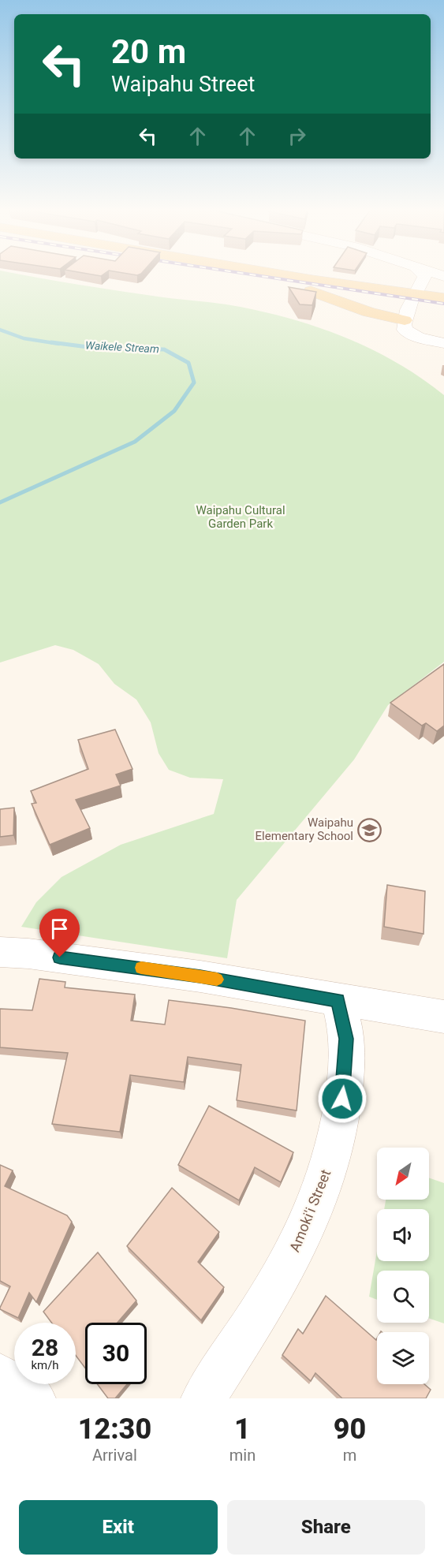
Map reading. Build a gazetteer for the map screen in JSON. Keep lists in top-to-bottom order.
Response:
{
  "streets": {
    "street": ["Amoki'i Street"]
  },
  "water": ["Waikele Stream"],
  "parks": ["Waipahu Cultural Garden Park"],
  "places": {
    "school or university": ["Waipahu Elementary School"]
  },
  "north": "bottom left",
  "page": {
    "turn": ["20 m", "Waipahu Street"],
    "speed": "28 km/h",
    "limit": "30",
    "eta": [
      "12:30",
      "Arrival",
      "1",
      "min",
      "90",
      "m"
    ],
    "buttons": ["Exit", "Share"]
  }
}
